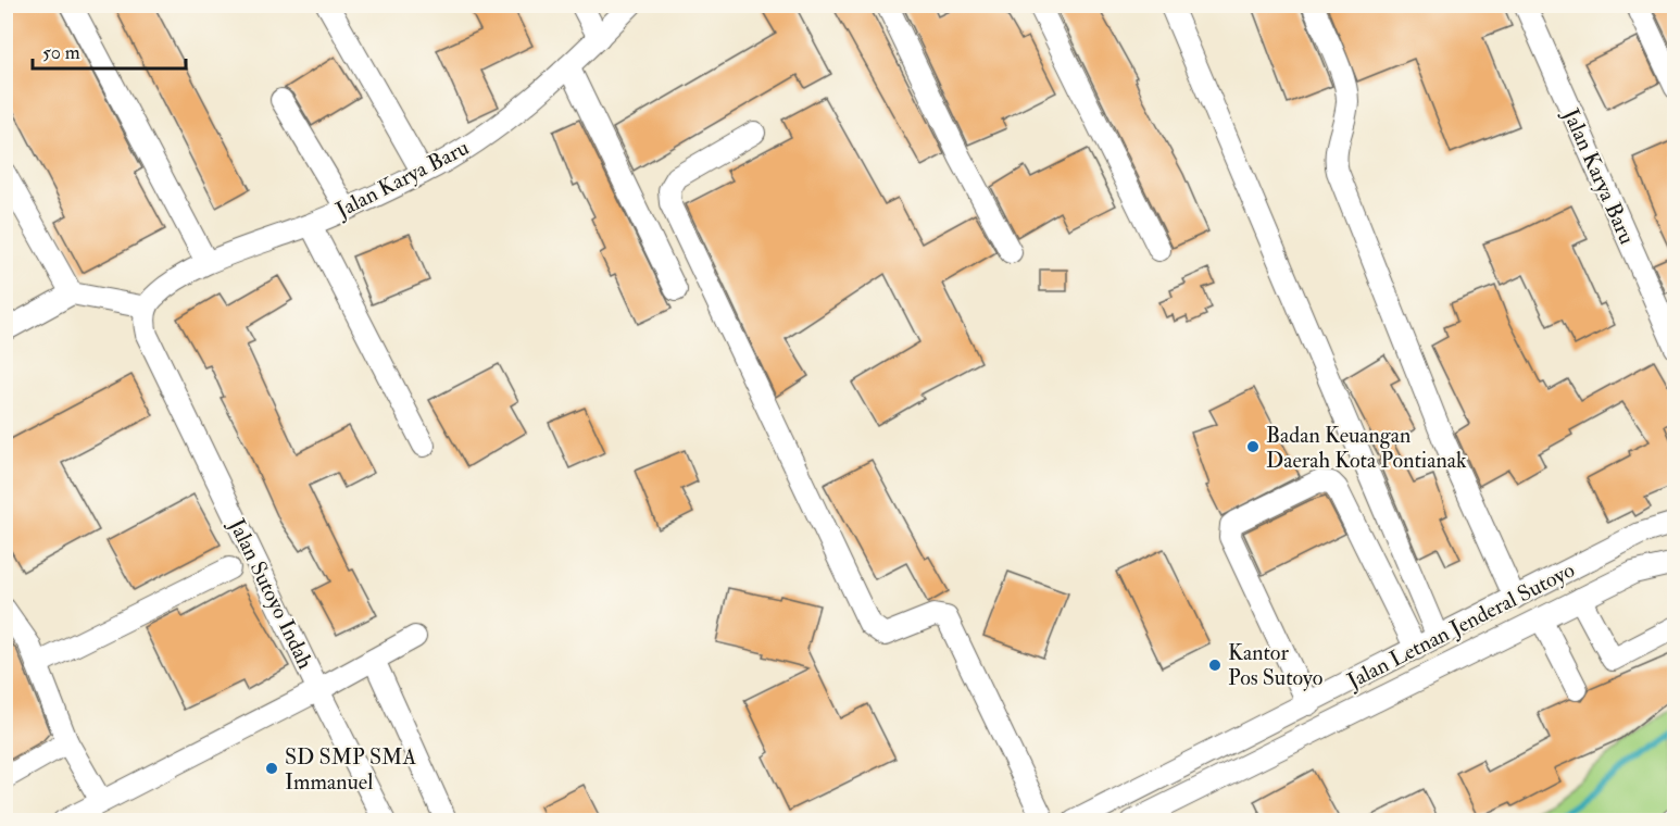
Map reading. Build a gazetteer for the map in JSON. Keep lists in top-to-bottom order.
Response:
{
  "streets": {
    "street": ["Jalan Karya Baru", "Jalan Sutoyo Indah", "Jalan Letnan Jenderal Sutoyo"]
  },
  "crossings": [
    ["Jalan Karya Baru", "Jalan Sutoyo Indah"]
  ],
  "places": ["Badan Keuangan Daerah Kota Pontianak", "Kantor Pos Sutoyo", "SD SMP SMA Immanuel"],
  "scale_bar": "50 m"
}
